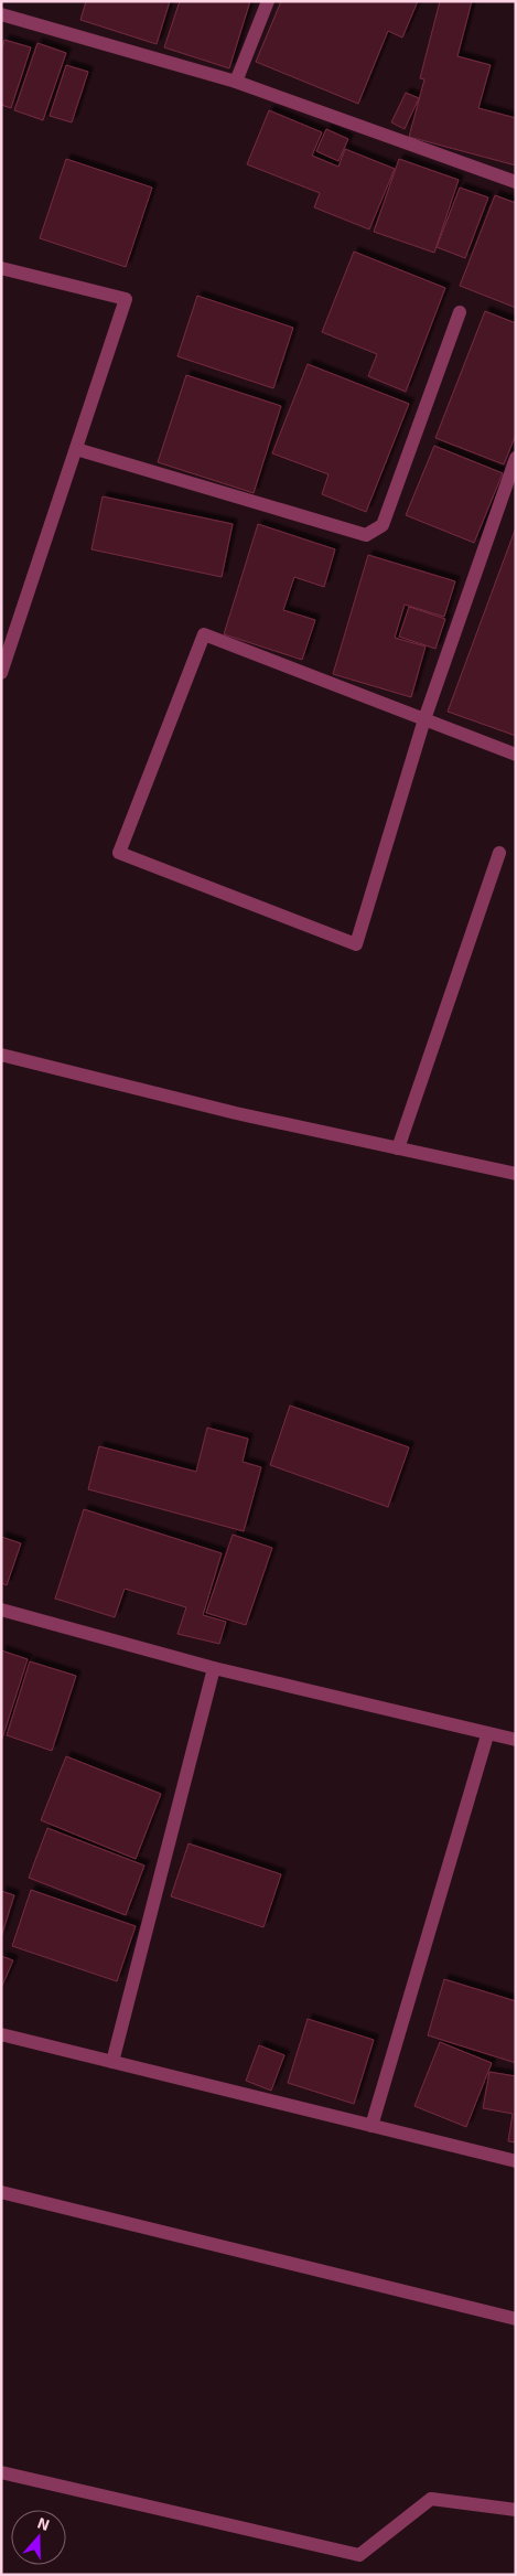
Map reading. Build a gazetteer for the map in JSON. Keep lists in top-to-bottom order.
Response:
{
  "north": "top"
}
